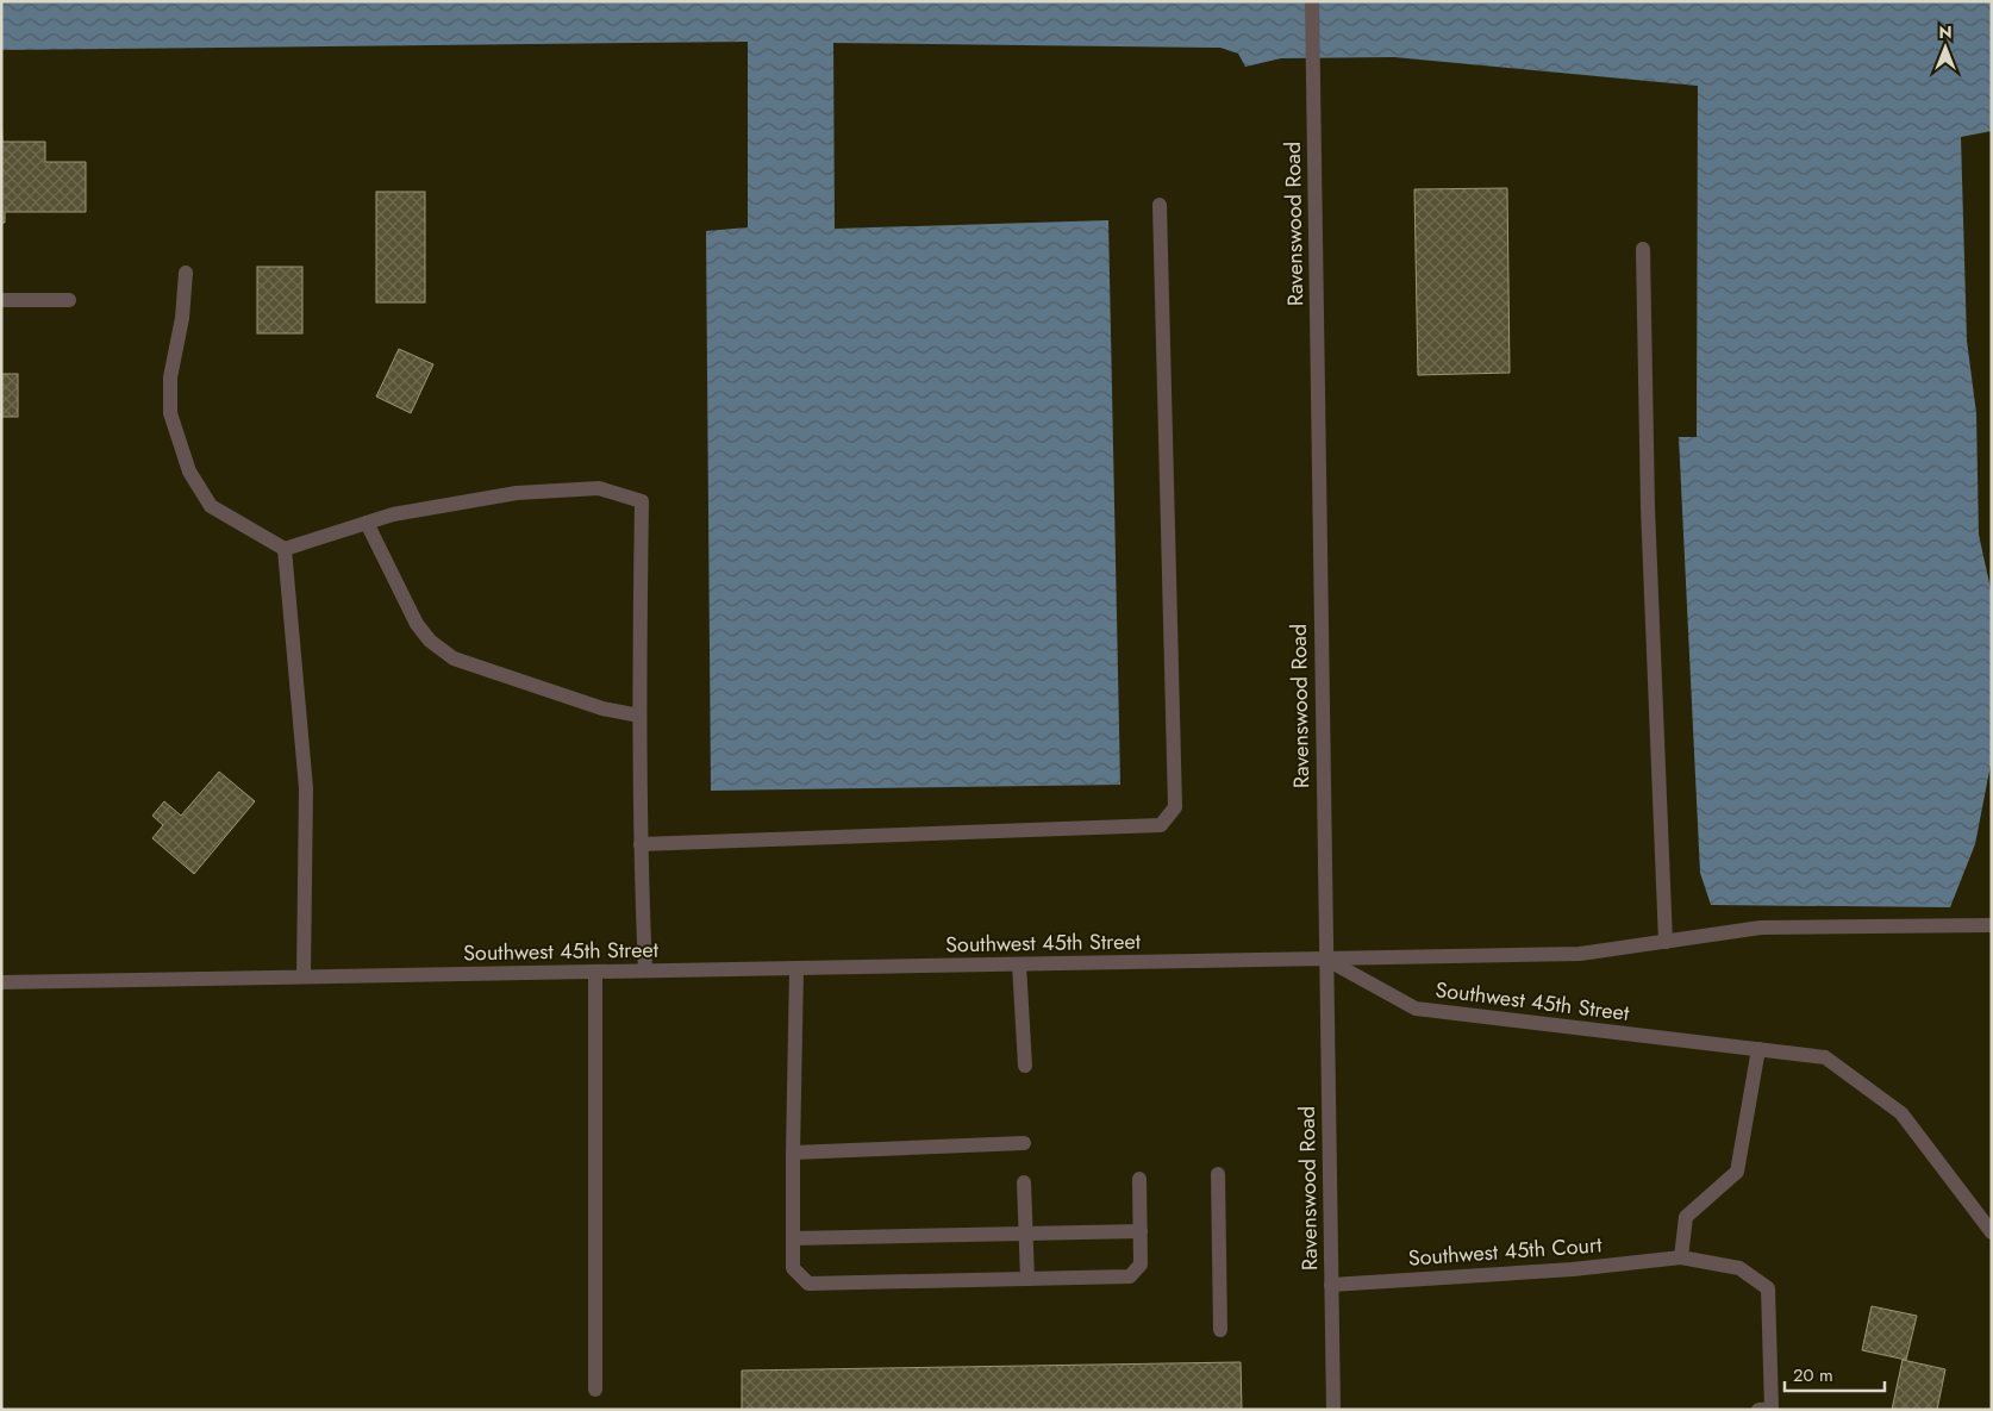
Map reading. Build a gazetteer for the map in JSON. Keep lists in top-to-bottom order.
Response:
{
  "streets": {
    "street": ["Ravenswood Road", "Southwest 45th Street", "Southwest 45th Court"]
  },
  "crossings": [
    ["Ravenswood Road", "Southwest 45th Street"],
    ["Ravenswood Road", "Southwest 45th Court"]
  ],
  "scale_bar": "20 m",
  "north": "top"
}
